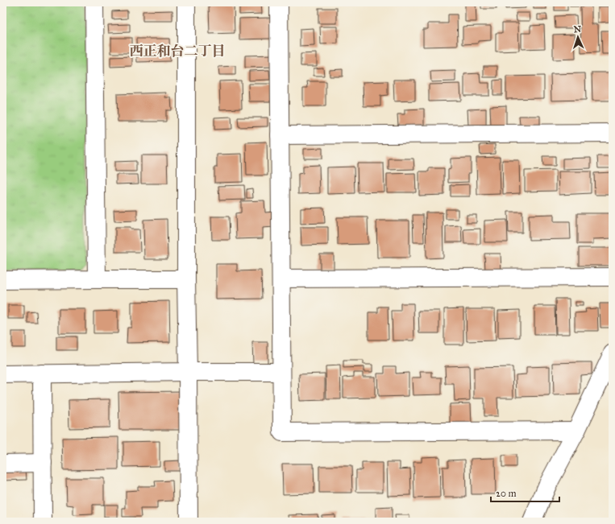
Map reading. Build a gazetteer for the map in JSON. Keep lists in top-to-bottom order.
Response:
{
  "districts": ["西正和台二丁目"],
  "scale_bar": "20 m",
  "north": "top"
}
